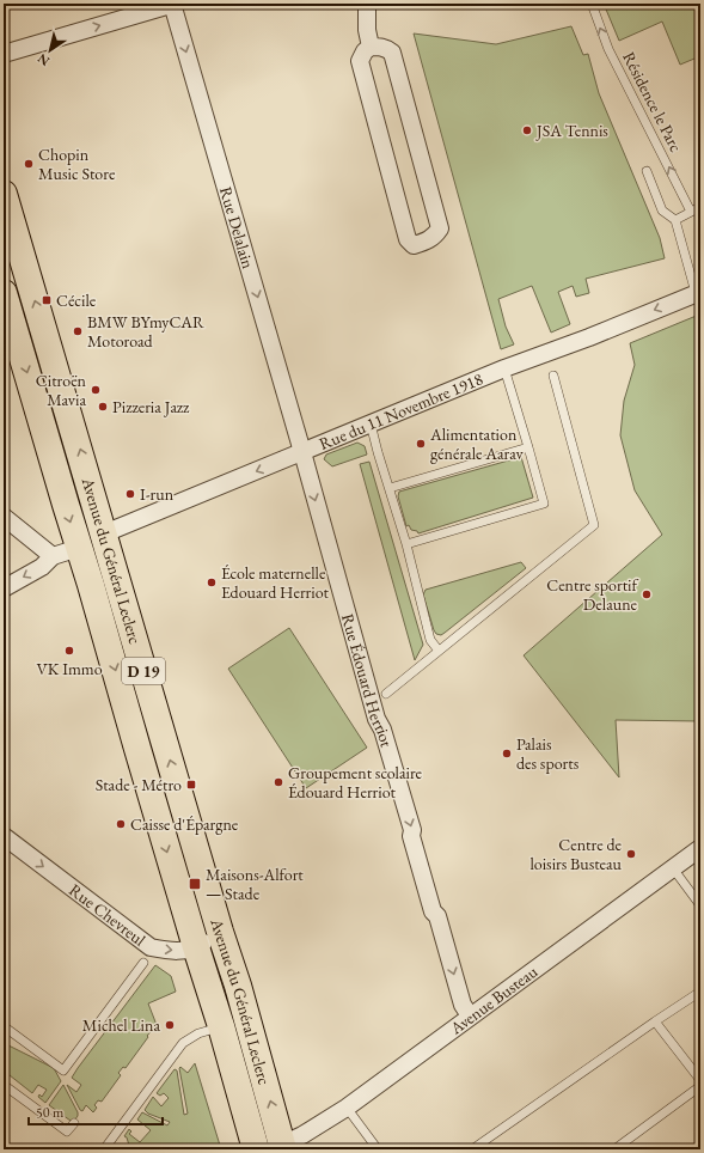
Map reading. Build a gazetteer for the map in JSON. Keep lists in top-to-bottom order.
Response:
{
  "streets": {
    "main road": ["Avenue du Général Leclerc", "D 19"],
    "street": [
      "Rue Delalain",
      "Rue du 11 Novembre 1918",
      "Rue Édouard Herriot",
      "Rue Chevreul",
      "Avenue Busteau"
    ],
    "lane": ["Résidence le Parc"]
  },
  "crossings": [
    ["Rue Delalain", "Rue du 11 Novembre 1918"],
    ["Rue Delalain", "Rue Édouard Herriot"],
    ["Rue du 11 Novembre 1918", "Avenue du Général Leclerc"],
    ["Rue du 11 Novembre 1918", "Rue Édouard Herriot"],
    ["Avenue du Général Leclerc", "Rue Chevreul"],
    ["Avenue du Général Leclerc", "Avenue Busteau"],
    ["Rue Édouard Herriot", "Avenue Busteau"]
  ],
  "one_way": [
    "Résidence le Parc",
    "Rue Delalain",
    "Rue du 11 Novembre 1918",
    "Rue Édouard Herriot",
    "Rue Chevreul"
  ],
  "places": {
    "other": [
      "JSA Tennis",
      "Chopin Music Store",
      "BMW BYmyCAR Motoroad",
      "Citroën Mavia",
      "Pizzeria Jazz",
      "Alimentation générale Aarav",
      "I-run",
      "École maternelle Edouard Herriot",
      "Centre sportif Delaune",
      "VK Immo",
      "Palais des sports",
      "Groupement scolaire Édouard Herriot",
      "Caisse d'Épargne",
      "Centre de loisirs Busteau",
      "Michel Lina"
    ],
    "transit": ["Cécile", "Stade - Métro", "Maisons-Alfort — Stade"]
  },
  "scale_bar": "50 m",
  "north": "bottom left"
}
